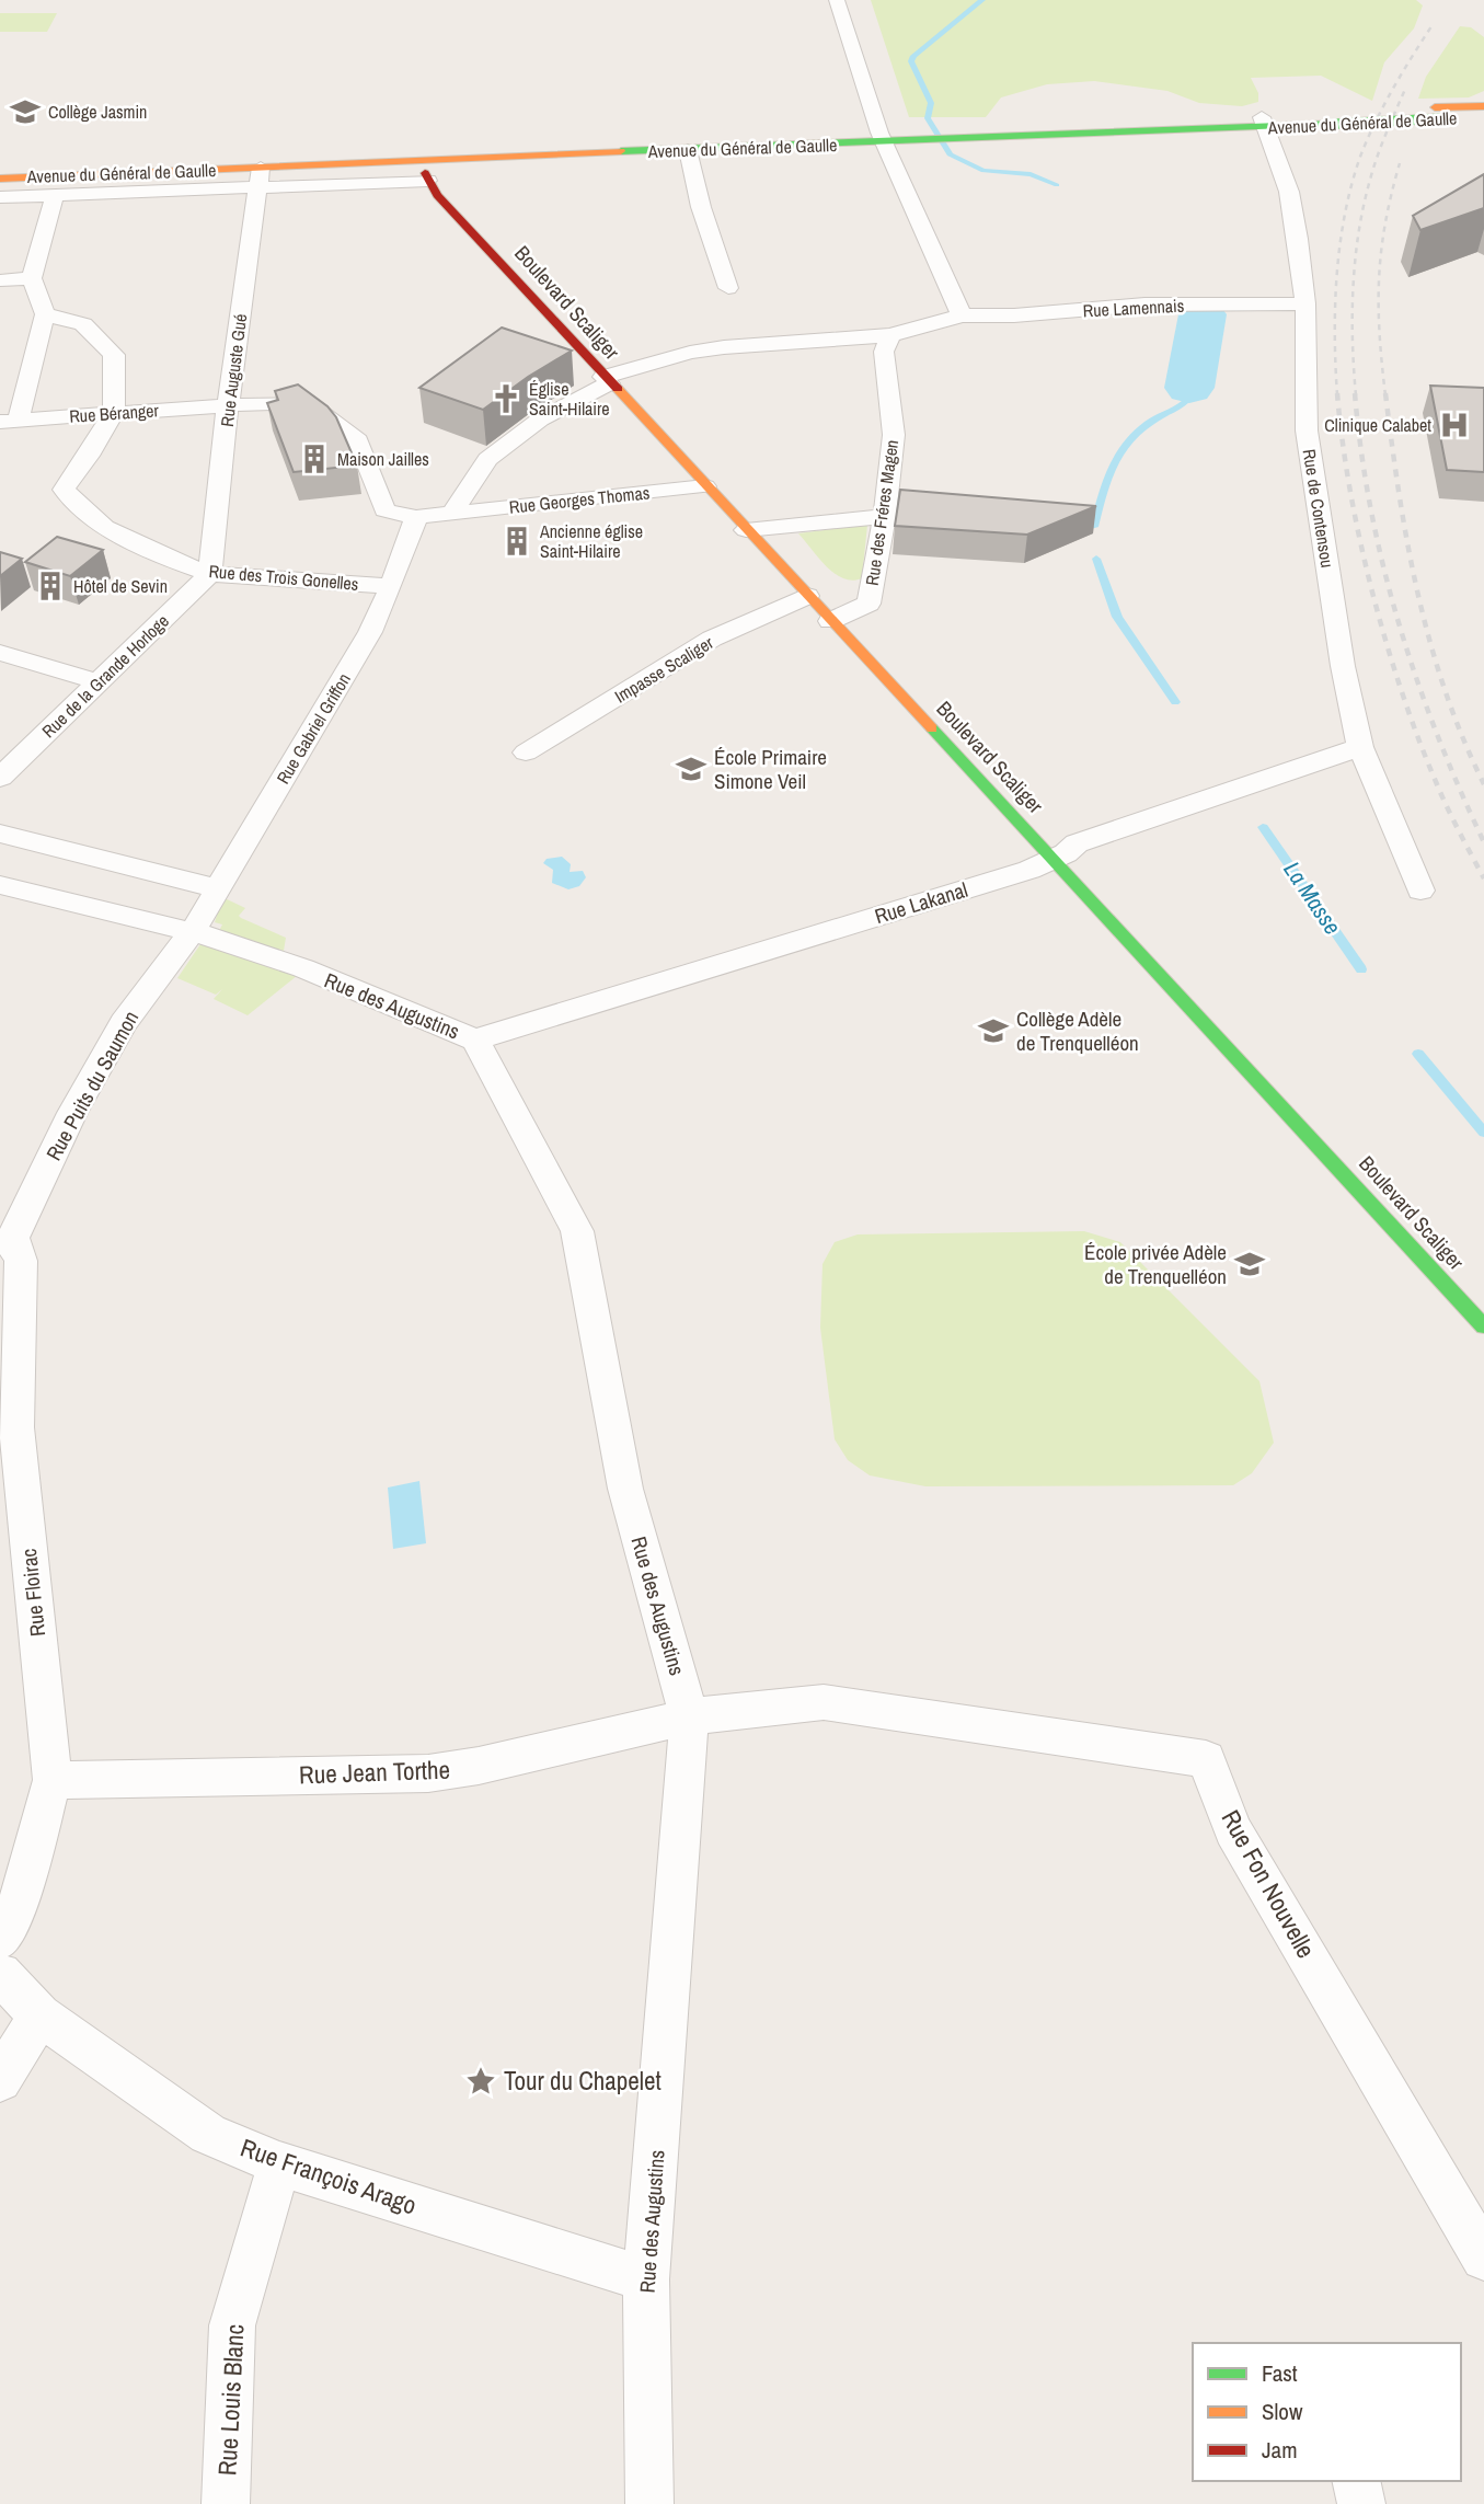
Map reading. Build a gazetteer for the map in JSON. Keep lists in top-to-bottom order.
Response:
{
  "streets": {
    "main road": ["Avenue du Général de Gaulle", "Boulevard Scaliger"],
    "street": [
      "Rue Lamennais",
      "Rue Auguste Gué",
      "Rue Béranger",
      "Rue Georges Thomas",
      "Rue de Contensou",
      "Rue des Fréres Magen",
      "Rue des Trois Gonelles",
      "Impasse Scaliger",
      "Rue de la Grande Horloge",
      "Rue Gabriel Griffon",
      "Rue Lakanal",
      "Rue des Augustins",
      "Rue Puits du Saumon",
      "Rue Floirac",
      "Rue Jean Torthe",
      "Rue Fon Nouvelle",
      "Rue François Arago",
      "Rue Louis Blanc"
    ]
  },
  "crossings": [
    ["Avenue du Général de Gaulle", "Boulevard Scaliger"],
    ["Avenue du Général de Gaulle", "Rue Auguste Gué"],
    ["Avenue du Général de Gaulle", "Rue de Contensou"],
    ["Boulevard Scaliger", "Rue Georges Thomas"],
    ["Boulevard Scaliger", "Rue des Fréres Magen"],
    ["Boulevard Scaliger", "Impasse Scaliger"],
    ["Boulevard Scaliger", "Rue Lakanal"],
    ["Rue Lamennais", "Rue de Contensou"],
    ["Rue Lamennais", "Rue des Fréres Magen"],
    ["Rue Auguste Gué", "Rue Béranger"],
    ["Rue Auguste Gué", "Rue des Trois Gonelles"],
    ["Rue Auguste Gué", "Rue de la Grande Horloge"],
    ["Rue Béranger", "Rue Georges Thomas"],
    ["Rue Béranger", "Rue des Trois Gonelles"],
    ["Rue Béranger", "Rue Gabriel Griffon"],
    ["Rue Georges Thomas", "Rue Gabriel Griffon"],
    ["Rue de Contensou", "Rue Lakanal"],
    ["Rue des Trois Gonelles", "Rue de la Grande Horloge"],
    ["Rue des Trois Gonelles", "Rue Gabriel Griffon"],
    ["Rue Gabriel Griffon", "Rue des Augustins"],
    ["Rue Gabriel Griffon", "Rue Puits du Saumon"],
    ["Rue Lakanal", "Rue des Augustins"],
    ["Rue des Augustins", "Rue Puits du Saumon"],
    ["Rue des Augustins", "Rue Jean Torthe"],
    ["Rue des Augustins", "Rue Fon Nouvelle"],
    ["Rue des Augustins", "Rue François Arago"],
    ["Rue Puits du Saumon", "Rue Floirac"],
    ["Rue Floirac", "Rue Jean Torthe"],
    ["Rue Jean Torthe", "Rue Fon Nouvelle"],
    ["Rue François Arago", "Rue Louis Blanc"]
  ],
  "water": ["La Masse"],
  "places": {
    "school or university": [
      "Collège Jasmin",
      "École Primaire Simone Veil",
      "Collège Adèle de Trenquelléon",
      "École privée Adèle de Trenquelléon"
    ],
    "church": ["Église Saint-Hilaire"],
    "hospital": ["Clinique Calabet"],
    "building": ["Maison Jailles", "Ancienne église Saint-Hilaire", "Hôtel de Sevin"],
    "place": ["Tour du Chapelet"]
  },
  "legend": ["Fast", "Slow", "Jam"]
}
